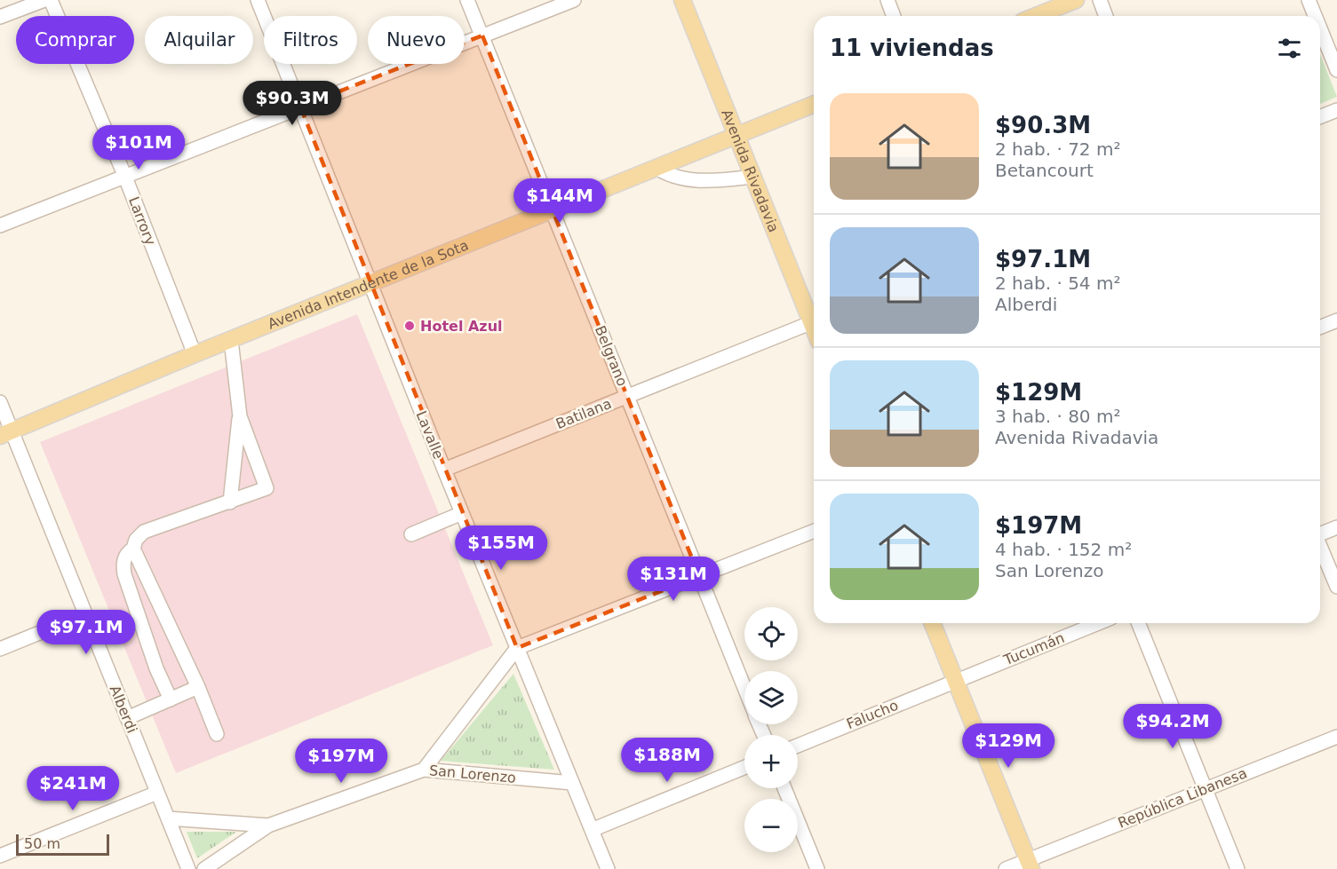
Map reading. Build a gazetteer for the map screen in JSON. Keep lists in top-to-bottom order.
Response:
{
  "streets": {
    "main road": ["Avenida Rivadavia", "Avenida Intendente de la Sota"],
    "street": [
      "Larrory",
      "Belgrano",
      "Batilana",
      "Lavalle",
      "Tucumán",
      "Alberdi",
      "Falucho",
      "San Lorenzo",
      "República Libanesa"
    ]
  },
  "crossings": [
    ["Avenida Rivadavia", "Avenida Intendente de la Sota"],
    ["Larrory", "Avenida Intendente de la Sota"],
    ["Avenida Intendente de la Sota", "Belgrano"],
    ["Avenida Intendente de la Sota", "Lavalle"],
    ["Avenida Intendente de la Sota", "Alberdi"],
    ["Belgrano", "Batilana"],
    ["Batilana", "Lavalle"],
    ["Lavalle", "San Lorenzo"],
    ["Tucumán", "Falucho"]
  ],
  "places": ["Hotel Azul"],
  "scale_bar": "50 m",
  "page": {
    "chip": [
      "Comprar",
      "Alquilar",
      "Filtros",
      "Nuevo"
    ],
    "heading": "11 viviendas",
    "list": [
      {
        "name": "$90.3M",
        "note": "2 hab. · 72 m² · Betancourt"
      },
      {
        "name": "$97.1M",
        "note": "2 hab. · 54 m² · Alberdi"
      },
      {
        "name": "$129M",
        "note": "3 hab. · 80 m² · Avenida Rivadavia"
      },
      {
        "name": "$197M",
        "note": "4 hab. · 152 m² · San Lorenzo"
      }
    ],
    "price": [
      "$90.3M",
      "$101M",
      "$144M",
      "$155M",
      "$131M",
      "$97.1M",
      "$94.2M",
      "$129M",
      "$188M",
      "$197M",
      "$241M"
    ],
    "map_buttons": ["+", "−"],
    "scale": "50 m"
  }
}
